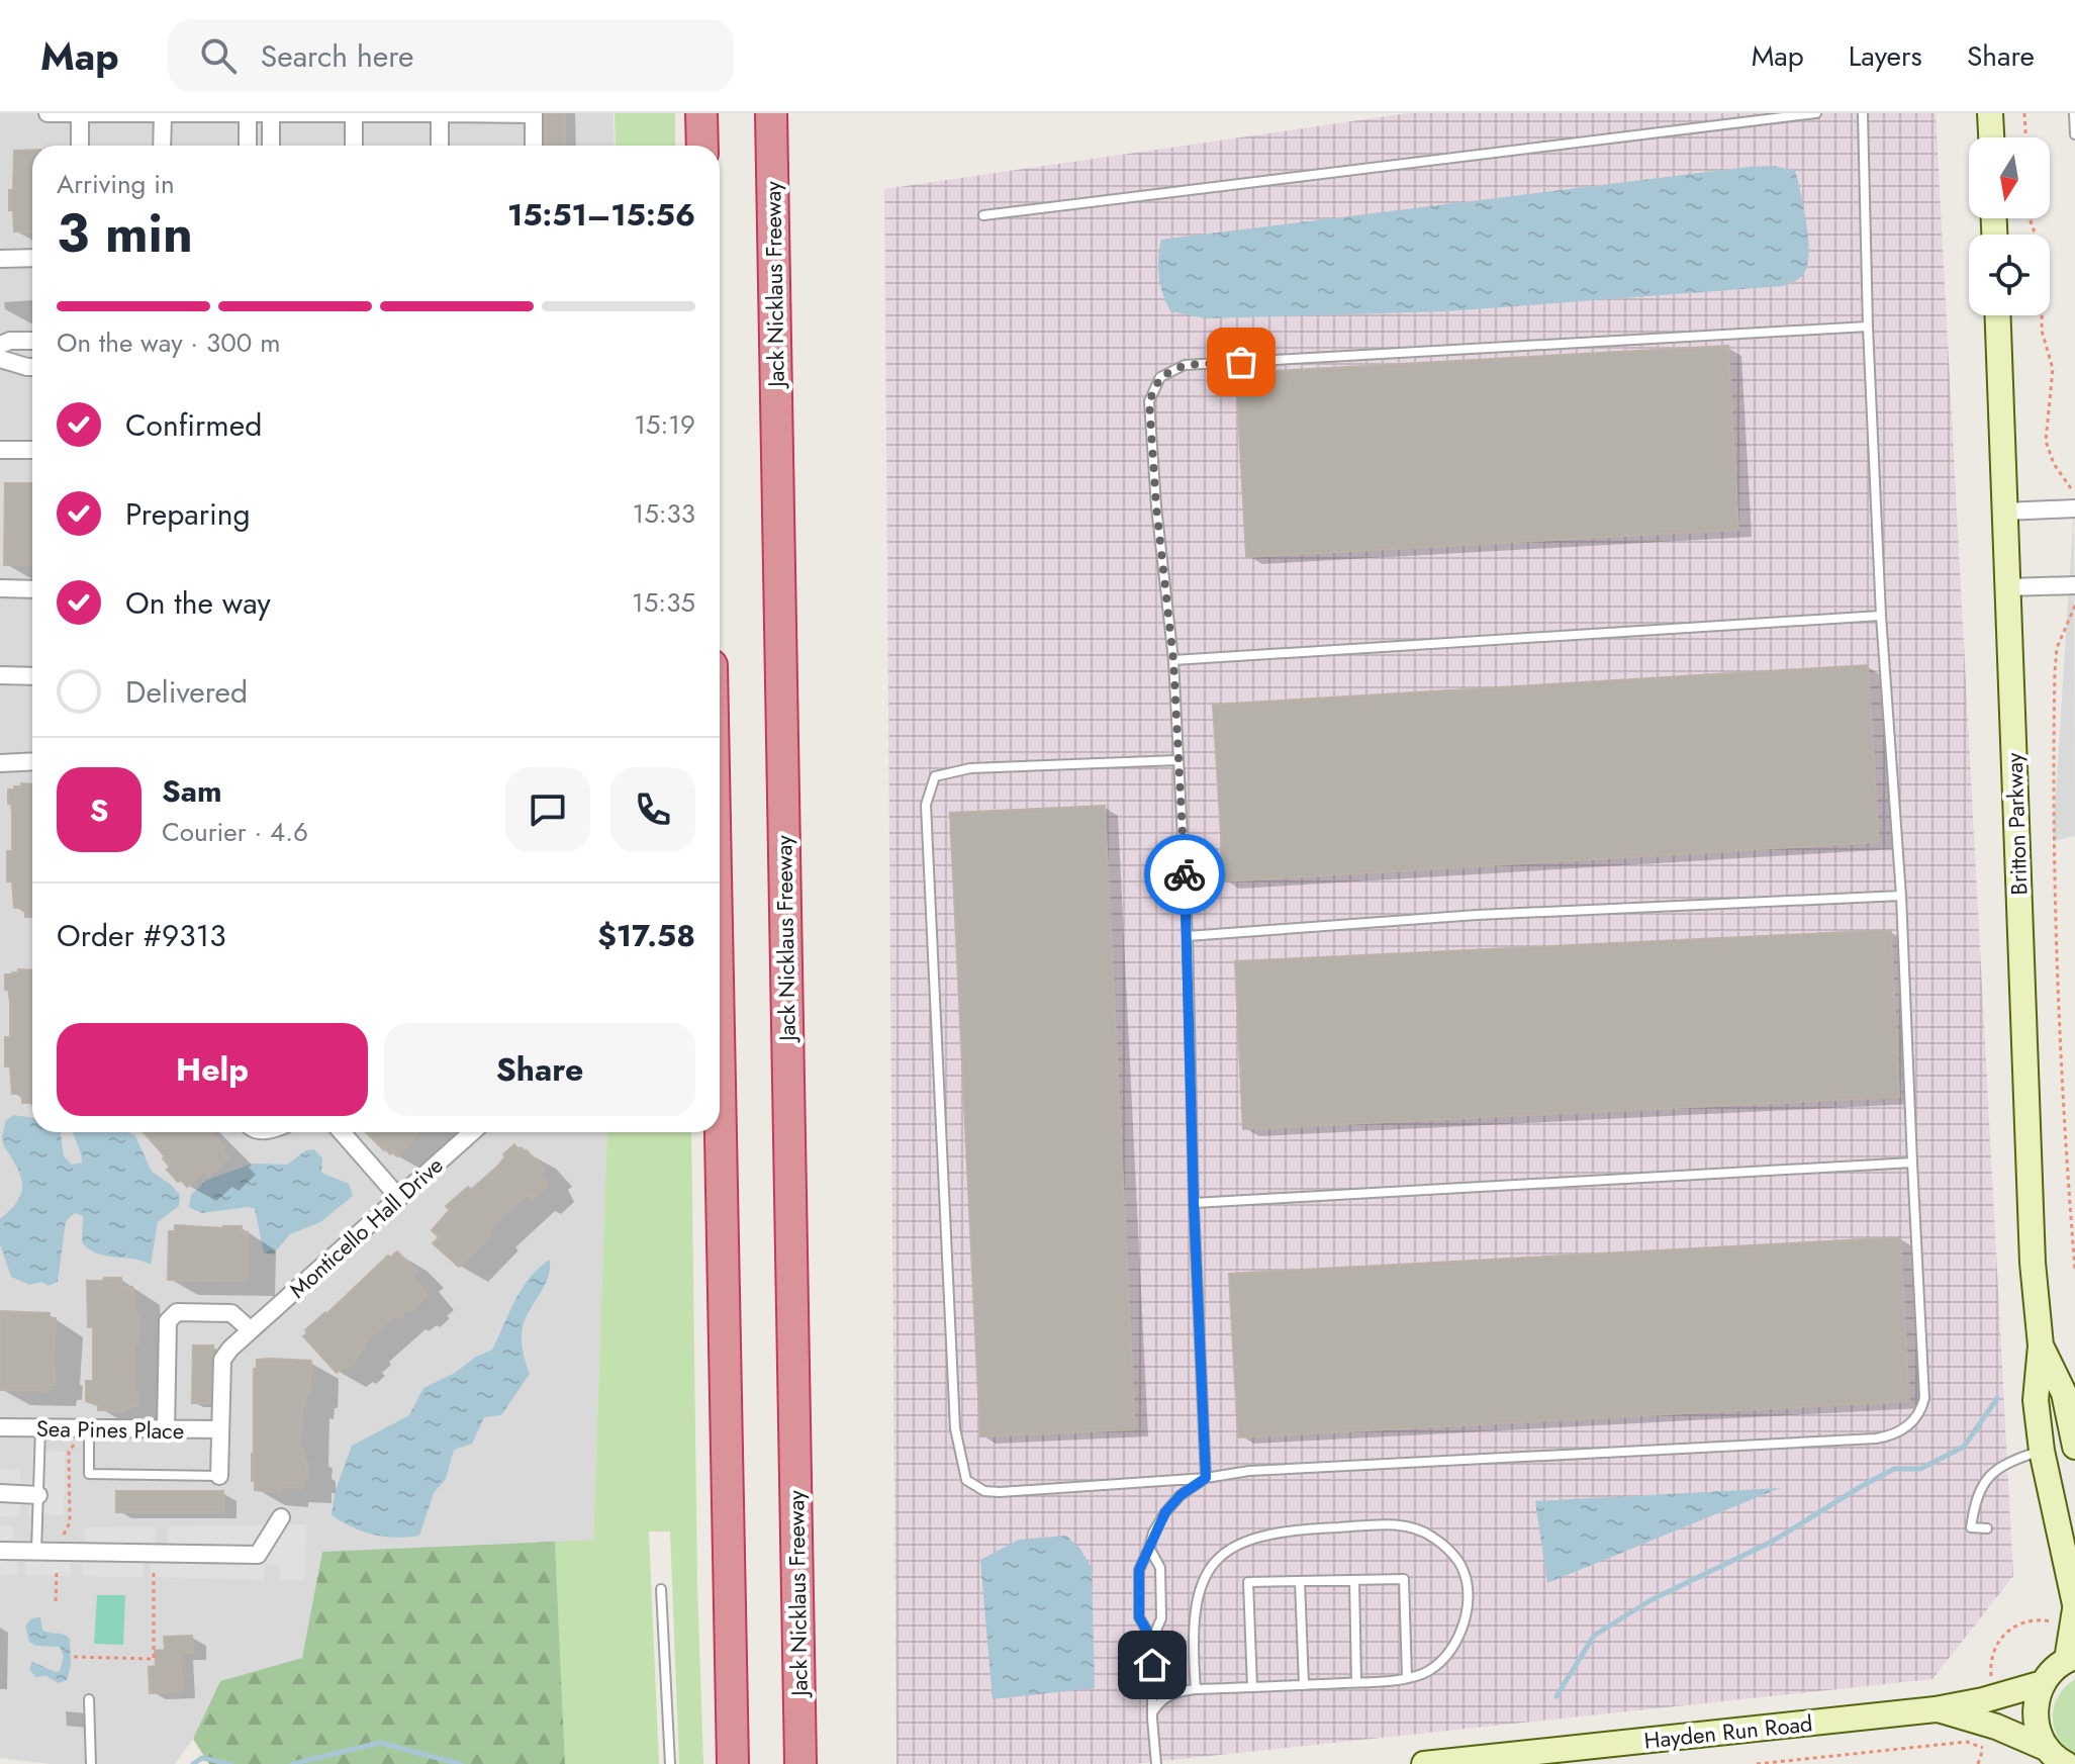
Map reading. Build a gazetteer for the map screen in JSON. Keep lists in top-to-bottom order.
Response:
{
  "streets": {
    "highway": ["Jack Nicklaus Freeway"],
    "main road": ["Britton Parkway", "Hayden Run Road"],
    "street": ["Monticello Hall Drive", "Sea Pines Place"]
  },
  "crossings": [
    ["Monticello Hall Drive", "Sea Pines Place"]
  ],
  "north": "bottom",
  "page": {
    "header": "Map",
    "search": "Search here",
    "nav": ["Map", "Layers", "Share"],
    "heading": ["3 min", "Arriving in", "15:51–15:56"],
    "panel": [
      "Sam",
      "Courier · 4.6",
      "Order #9313",
      "$17.58"
    ],
    "bar": "On the way · 300 m",
    "list": [
      ["Confirmed", "15:19"],
      ["Preparing", "15:33"],
      ["On the way", "15:35"],
      "Delivered"
    ],
    "round": "S",
    "buttons": ["Help", "Share"]
  }
}
